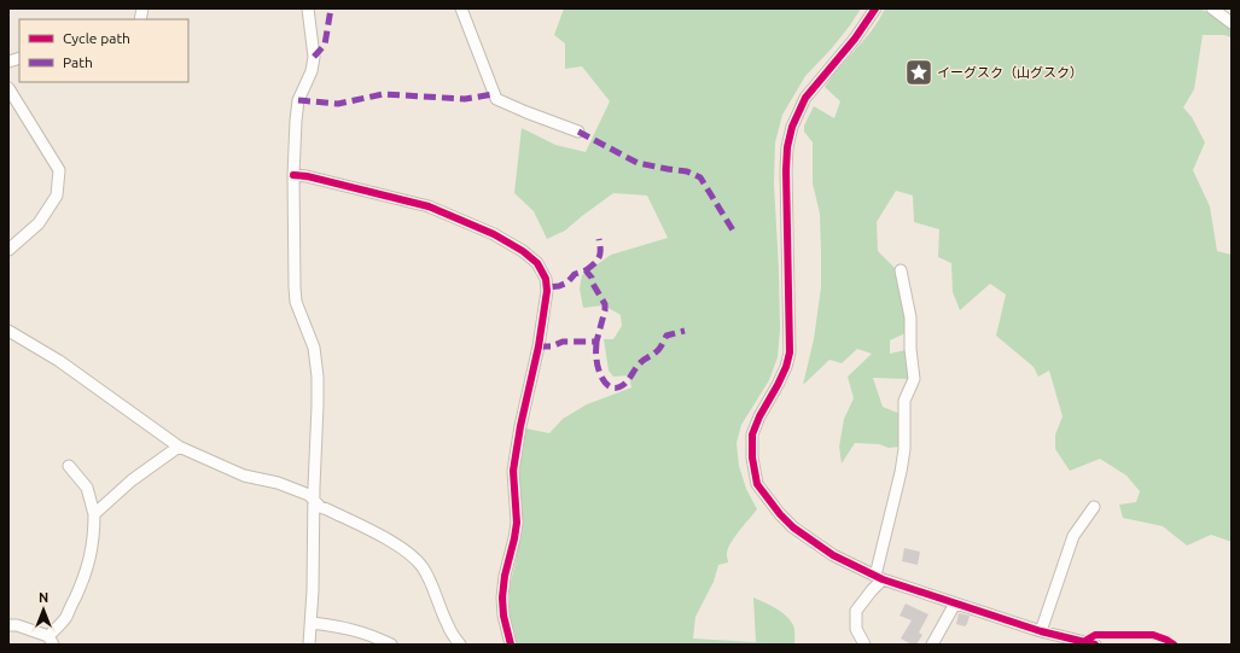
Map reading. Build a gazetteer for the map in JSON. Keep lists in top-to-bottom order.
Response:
{
  "places": {
    "place": ["イーグスク（山グスク）"]
  },
  "legend": ["Cycle path", "Path"],
  "north": "top"
}
